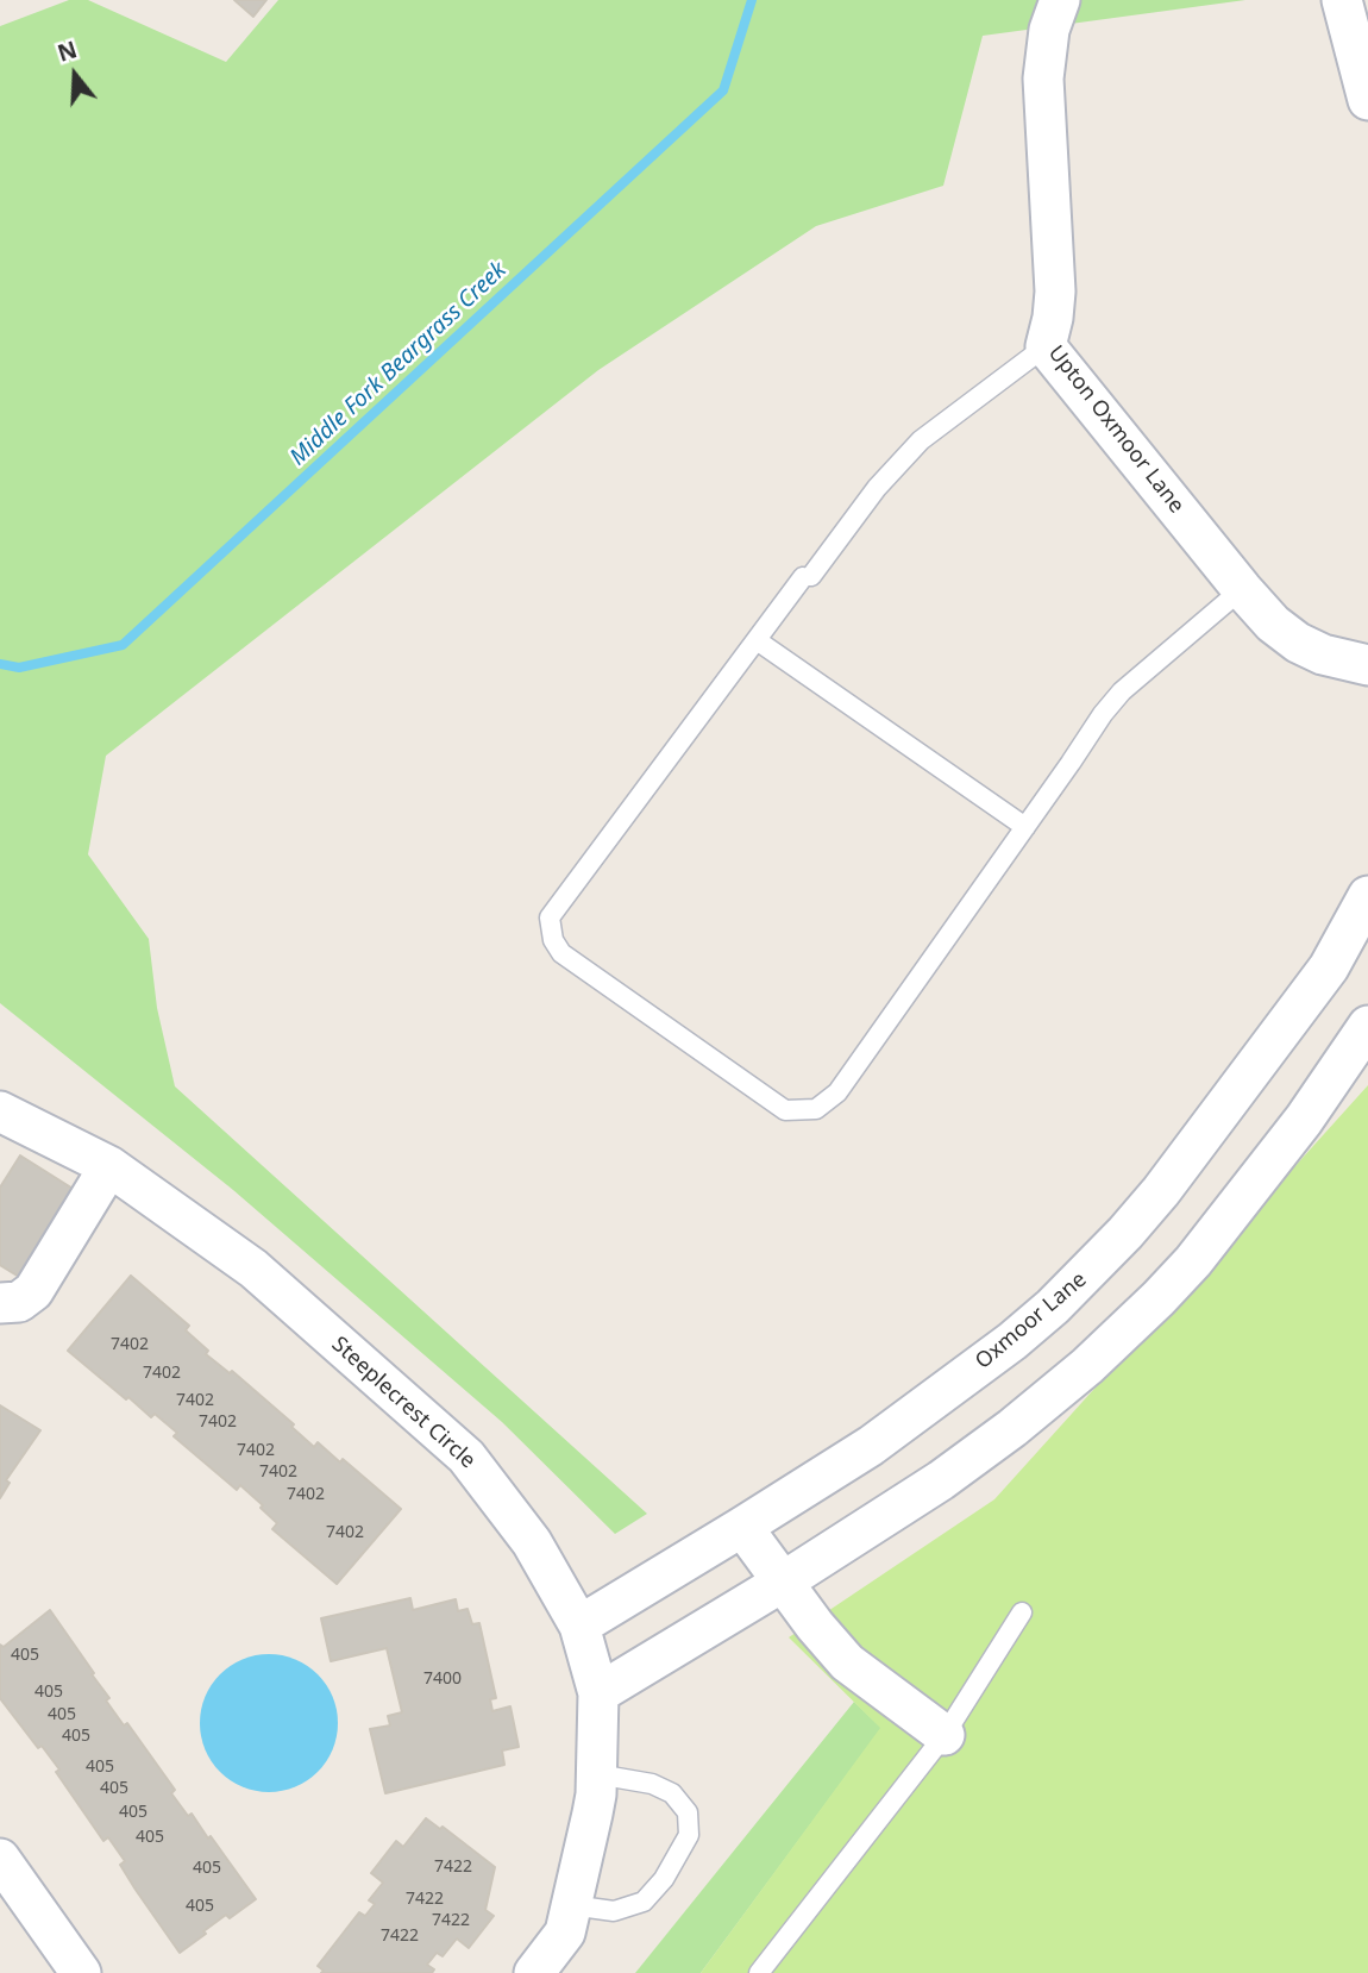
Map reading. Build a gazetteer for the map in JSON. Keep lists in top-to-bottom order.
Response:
{
  "streets": {
    "street": ["Upton Oxmoor Lane", "Oxmoor Lane", "Steeplecrest Circle"]
  },
  "crossings": [
    ["Oxmoor Lane", "Steeplecrest Circle"]
  ],
  "water": ["Middle Fork Beargrass Creek"],
  "house_numbers": [
    "7402",
    "7402",
    "7402",
    "7402",
    "7402",
    "7402",
    "7402",
    "7402",
    "405",
    "7400",
    "405",
    "405",
    "405",
    "405",
    "405",
    "405",
    "405",
    "7422",
    "405",
    "7422",
    "405",
    "7422",
    "7422"
  ],
  "north": "top"
}
